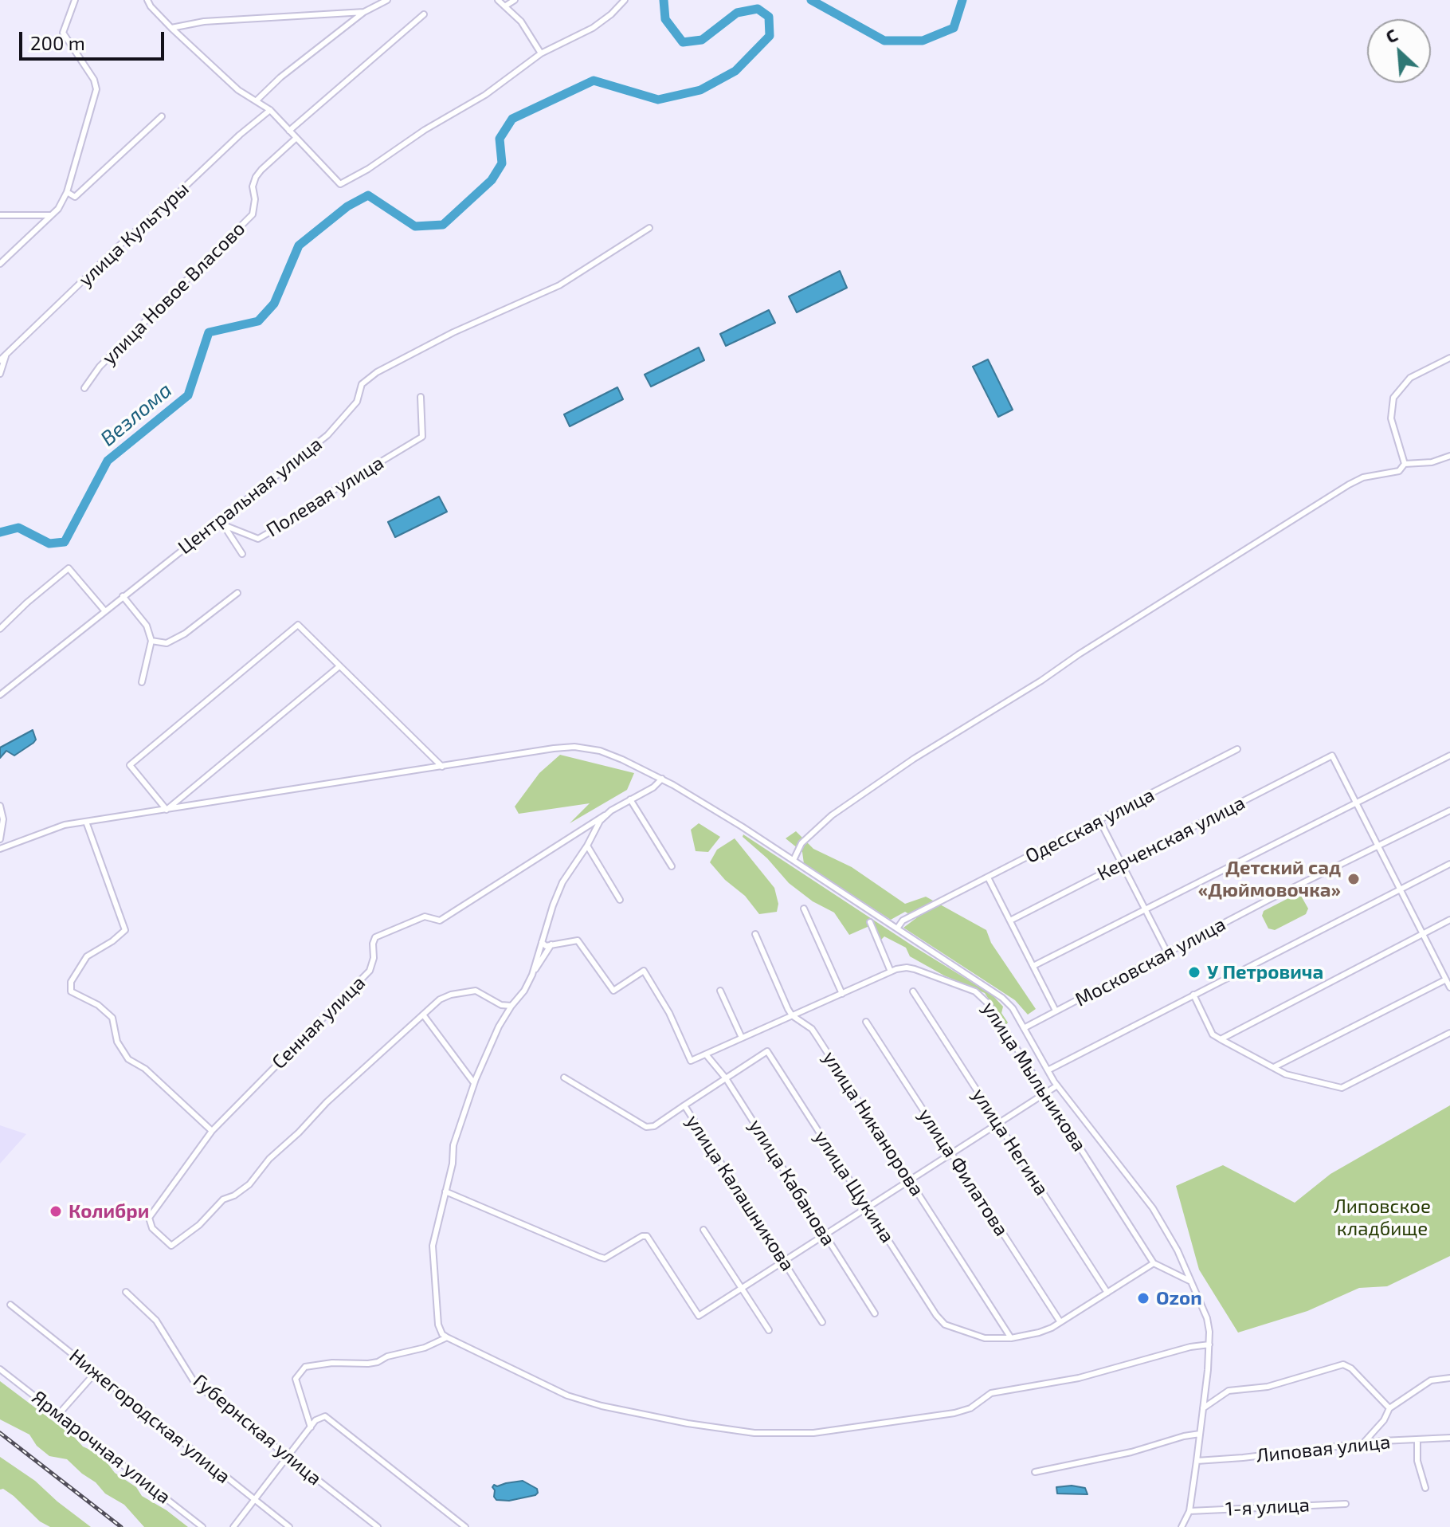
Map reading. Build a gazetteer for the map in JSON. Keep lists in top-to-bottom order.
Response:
{
  "streets": {
    "street": [
      "улица Культуры",
      "улица Новое Власово",
      "Центральная улица",
      "Полевая улица",
      "Одесская улица",
      "Керченская улица",
      "Московская улица",
      "Сенная улица",
      "улица Мыльникова",
      "улица Никанорова",
      "улица Негина",
      "улица Филатова",
      "улица Кабанова",
      "улица Щукина",
      "улица Калашникова",
      "Нижегородская улица",
      "Губернская улица",
      "Ярмарочная улица",
      "Липовая улица",
      "1-я улица"
    ]
  },
  "crossings": [
    ["улица Мыльникова", "улица Никанорова"],
    ["улица Мыльникова", "улица Кабанова"],
    ["улица Никанорова", "улица Щукина"],
    ["улица Кабанова", "улица Калашникова"],
    ["улица Щукина", "улица Калашникова"]
  ],
  "water": ["Везлома"],
  "parks": ["Липовское кладбище"],
  "places": [
    "Детский сад «Дюймовочка»",
    "У Петровича",
    "Колибри",
    "Ozon"
  ],
  "scale_bar": "200 m",
  "north": "top left"
}
